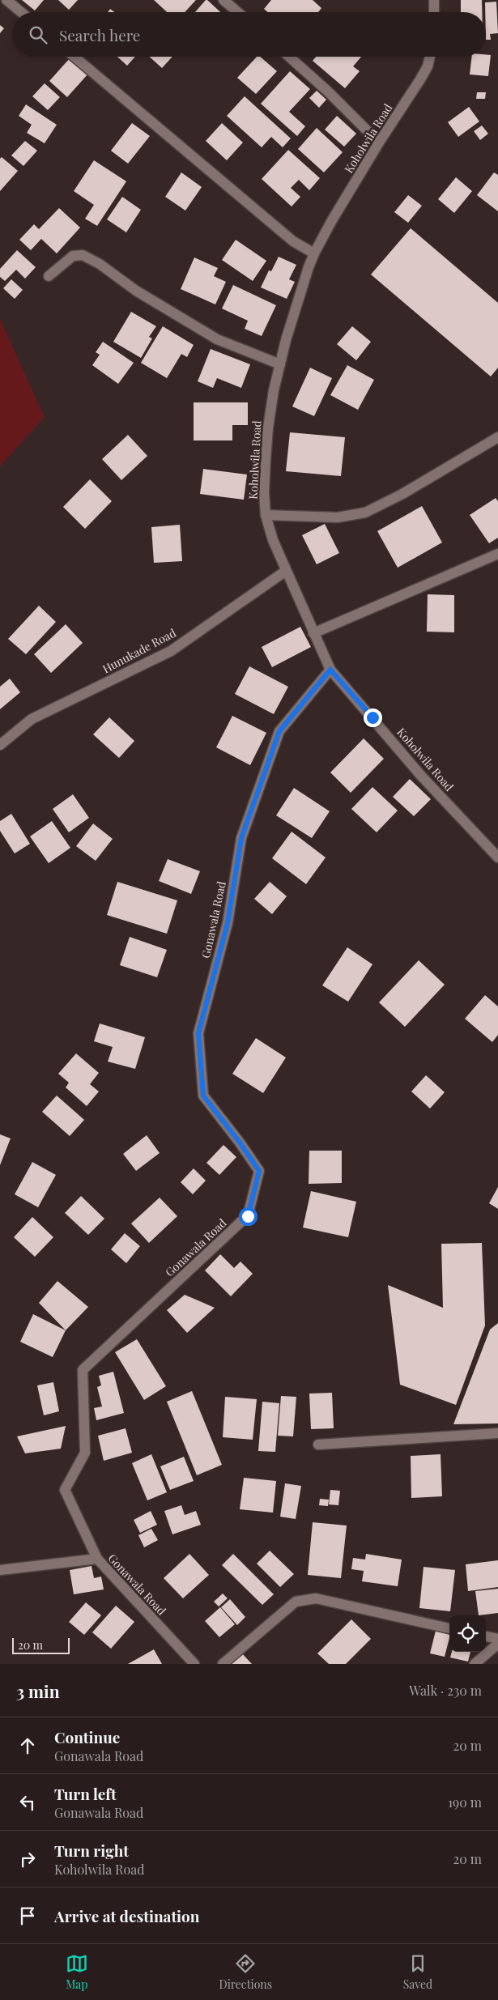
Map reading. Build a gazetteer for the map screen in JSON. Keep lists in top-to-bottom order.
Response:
{
  "streets": {
    "street": ["Koholwila Road", "Hunukade Road", "Gonawala Road"]
  },
  "crossings": [
    ["Koholwila Road", "Hunukade Road"],
    ["Koholwila Road", "Gonawala Road"]
  ],
  "scale_bar": "20 m",
  "page": {
    "search": "Search here",
    "scale": "20 m",
    "heading": ["3 min", "Walk · 230 m"],
    "list": [
      ["Continue", "Gonawala Road", "20 m"],
      ["Turn left", "Gonawala Road", "190 m"],
      ["Turn right", "Koholwila Road", "20 m"],
      "Arrive at destination"
    ],
    "nav": ["Map", "Directions", "Saved"]
  }
}
